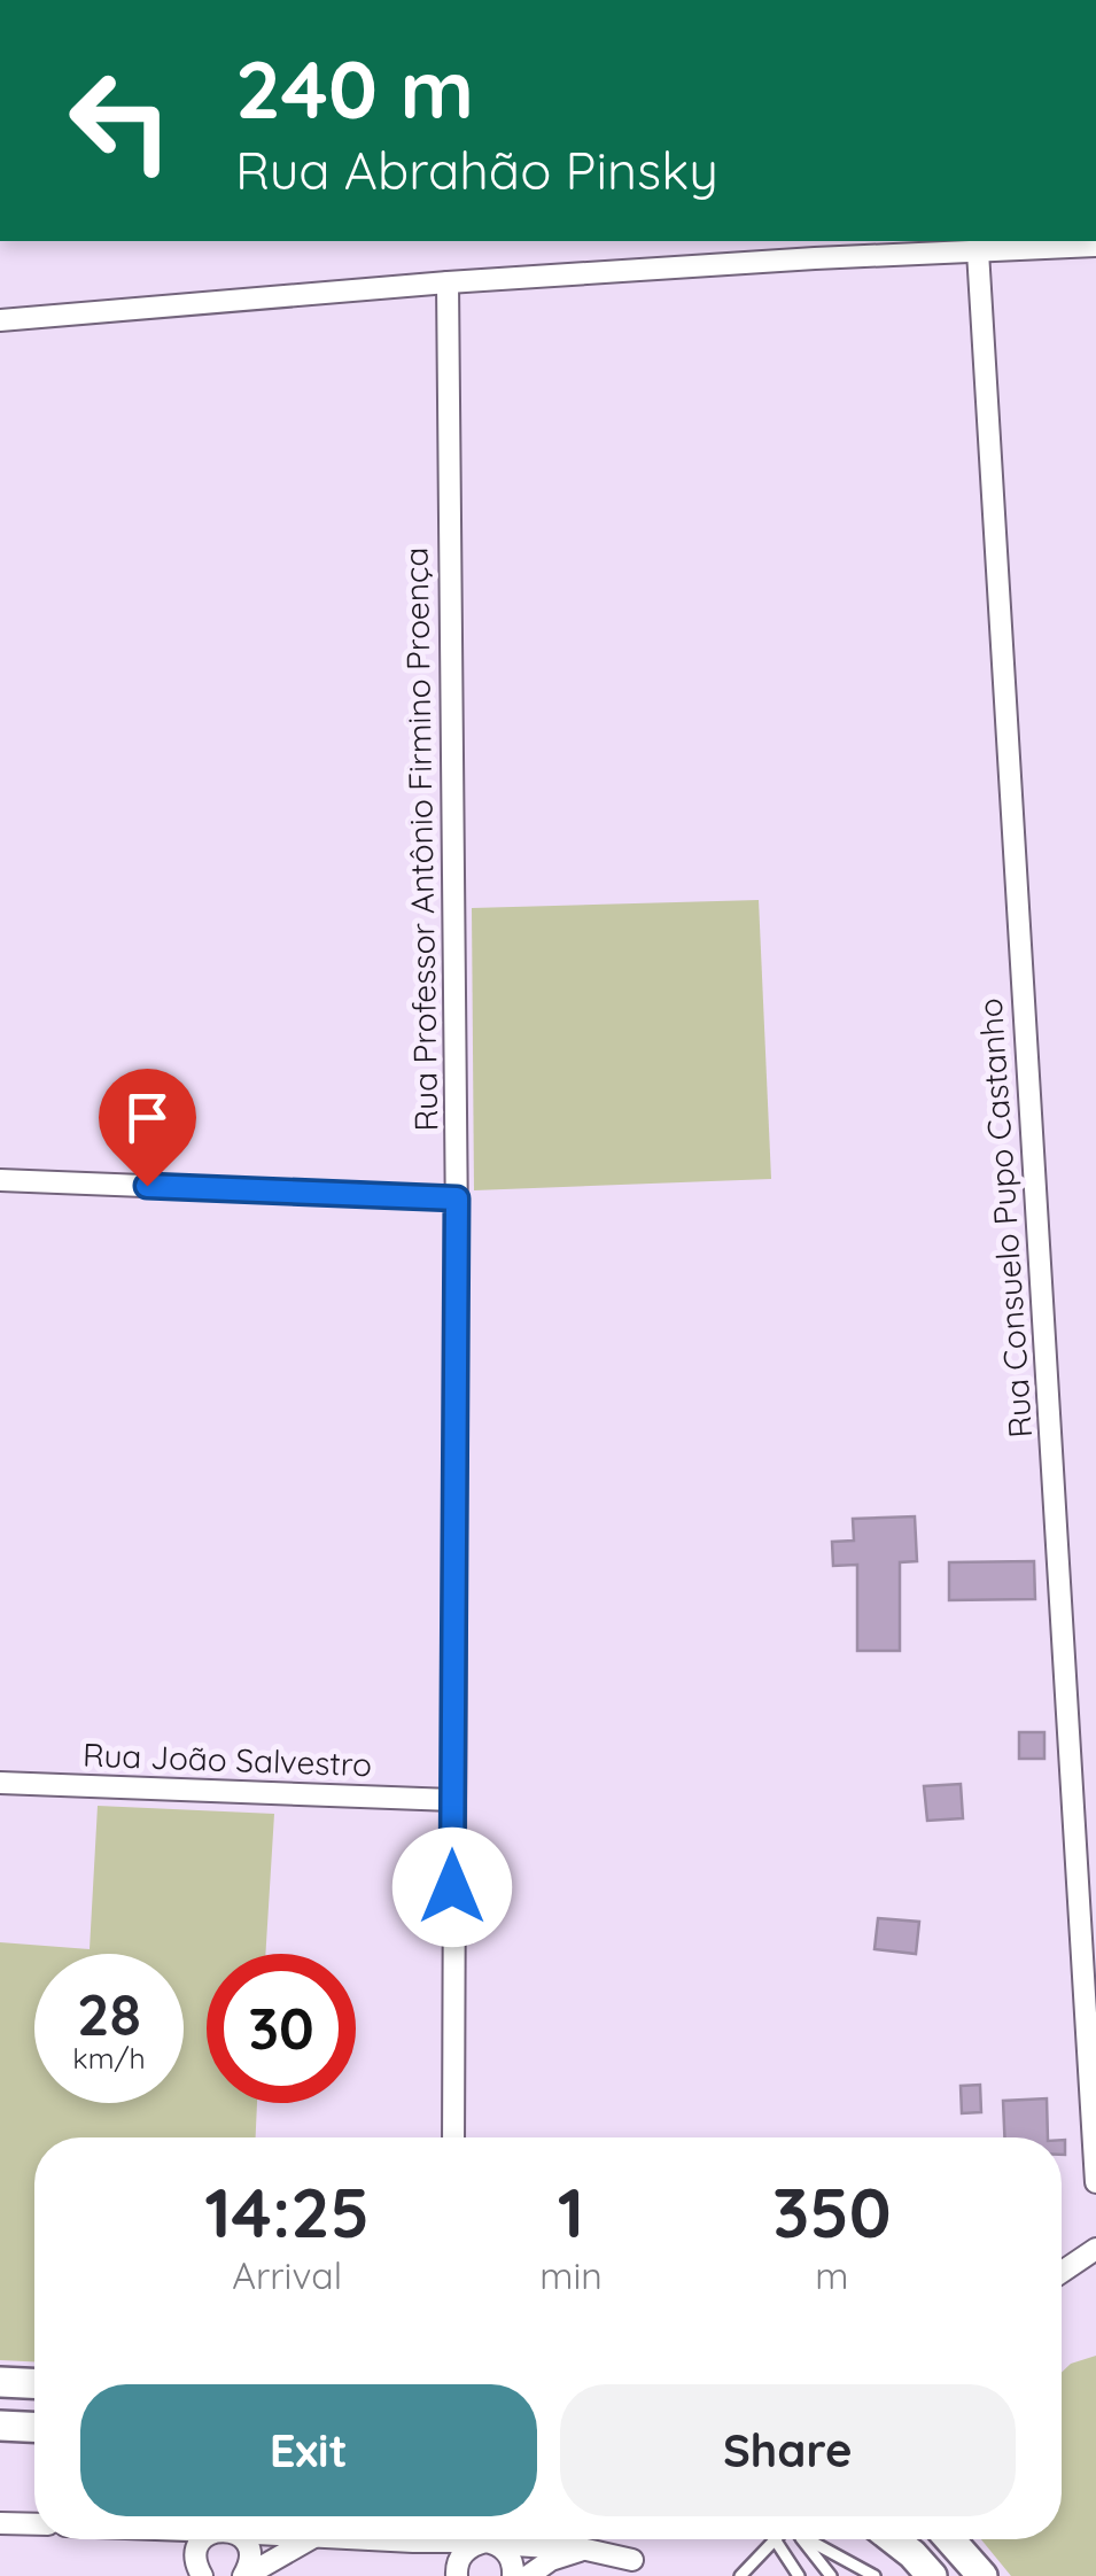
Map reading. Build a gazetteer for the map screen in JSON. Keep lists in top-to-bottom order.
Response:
{
  "streets": {
    "street": ["Rua Professor Antônio Firmino Proença", "Rua Consuelo Pupo Castanho", "Rua João Salvestro"]
  },
  "crossings": [
    ["Rua Professor Antônio Firmino Proença", "Rua João Salvestro"]
  ],
  "page": {
    "turn": ["240 m", "Rua Abrahão Pinsky"],
    "speed": "28 km/h",
    "limit": "30",
    "eta": [
      "14:25",
      "Arrival",
      "1",
      "min",
      "350",
      "m"
    ],
    "buttons": ["Exit", "Share"]
  }
}
